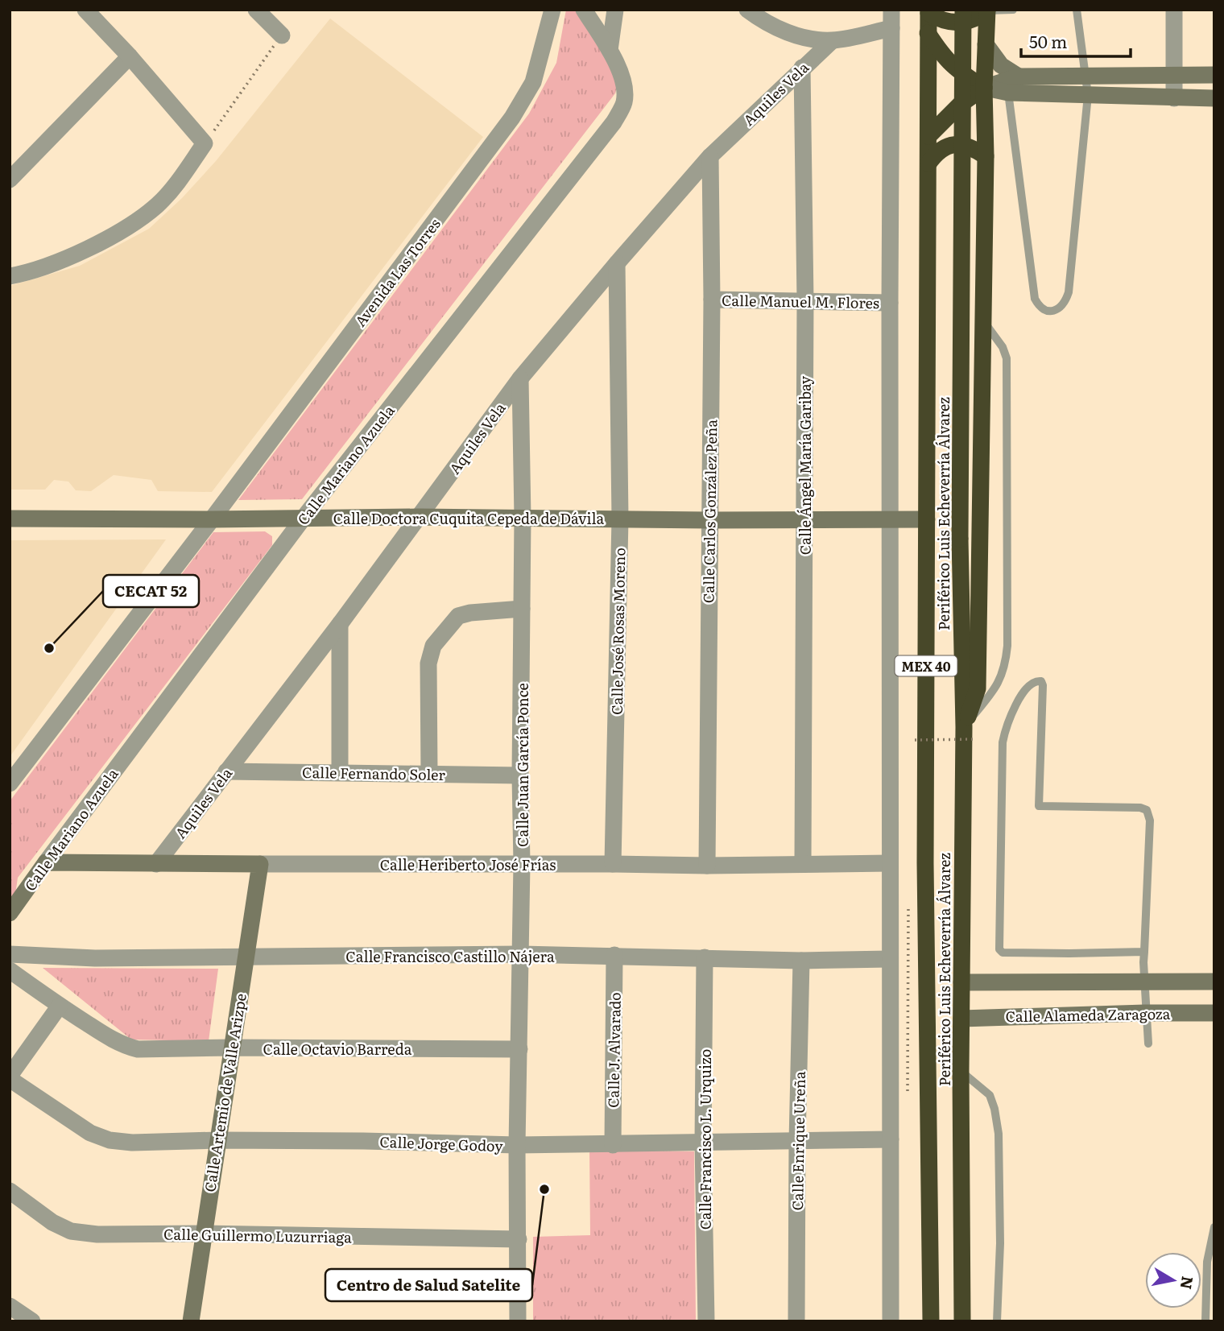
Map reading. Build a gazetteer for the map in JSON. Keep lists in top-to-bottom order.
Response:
{
  "streets": {
    "highway": ["Periférico Luis Echeverría Álvarez", "MEX 40"],
    "street": [
      "Aquiles Vela",
      "Avenida Las Torres",
      "Calle Manuel M. Flores",
      "Calle Mariano Azuela",
      "Calle Ángel María Garibay",
      "Calle Carlos González Peña",
      "Calle Doctora Cuquita Cepeda de Dávila",
      "Calle José Rosas Moreno",
      "Calle Juan García Ponce",
      "Calle Fernando Soler",
      "Calle Heriberto José Frías",
      "Calle Francisco Castillo Nájera",
      "Calle Alameda Zaragoza",
      "Calle Octavio Barreda",
      "Calle J. Alvarado",
      "Calle Artemio de Valle Arizpe",
      "Calle Francisco L. Urquizo",
      "Calle Enrique Ureña",
      "Calle Jorge Godoy",
      "Calle Guillermo Luzurriaga"
    ]
  },
  "crossings": [
    ["Aquiles Vela", "Calle Ángel María Garibay"],
    ["Aquiles Vela", "Calle Carlos González Peña"],
    ["Aquiles Vela", "Calle Doctora Cuquita Cepeda de Dávila"],
    ["Aquiles Vela", "Calle José Rosas Moreno"],
    ["Aquiles Vela", "Calle Juan García Ponce"],
    ["Aquiles Vela", "Calle Fernando Soler"],
    ["Aquiles Vela", "Calle Heriberto José Frías"],
    ["Avenida Las Torres", "Calle Doctora Cuquita Cepeda de Dávila"],
    ["Calle Manuel M. Flores", "Calle Ángel María Garibay"],
    ["Calle Manuel M. Flores", "Calle Carlos González Peña"],
    ["Calle Mariano Azuela", "Calle Doctora Cuquita Cepeda de Dávila"],
    ["Calle Mariano Azuela", "Calle Heriberto José Frías"],
    ["Calle Ángel María Garibay", "Calle Doctora Cuquita Cepeda de Dávila"],
    ["Calle Ángel María Garibay", "Calle Heriberto José Frías"],
    ["Calle Carlos González Peña", "Calle Doctora Cuquita Cepeda de Dávila"],
    ["Calle Carlos González Peña", "Calle Heriberto José Frías"],
    ["Periférico Luis Echeverría Álvarez", "Calle Doctora Cuquita Cepeda de Dávila"],
    ["Periférico Luis Echeverría Álvarez", "Calle Alameda Zaragoza"],
    ["Calle Doctora Cuquita Cepeda de Dávila", "Calle José Rosas Moreno"],
    ["Calle Doctora Cuquita Cepeda de Dávila", "Calle Juan García Ponce"],
    ["Calle José Rosas Moreno", "Calle Heriberto José Frías"],
    ["Calle Juan García Ponce", "Calle Fernando Soler"],
    ["Calle Juan García Ponce", "Calle Heriberto José Frías"],
    ["Calle Juan García Ponce", "Calle Francisco Castillo Nájera"],
    ["Calle Juan García Ponce", "Calle Octavio Barreda"],
    ["Calle Juan García Ponce", "Calle Jorge Godoy"],
    ["Calle Juan García Ponce", "Calle Guillermo Luzurriaga"],
    ["Calle Heriberto José Frías", "Calle Artemio de Valle Arizpe"],
    ["Calle Francisco Castillo Nájera", "Calle J. Alvarado"],
    ["Calle Francisco Castillo Nájera", "Calle Artemio de Valle Arizpe"],
    ["Calle Francisco Castillo Nájera", "Calle Francisco L. Urquizo"],
    ["Calle Francisco Castillo Nájera", "Calle Enrique Ureña"],
    ["Calle Octavio Barreda", "Calle Artemio de Valle Arizpe"],
    ["Calle J. Alvarado", "Calle Jorge Godoy"],
    ["Calle Artemio de Valle Arizpe", "Calle Jorge Godoy"],
    ["Calle Artemio de Valle Arizpe", "Calle Guillermo Luzurriaga"],
    ["Calle Francisco L. Urquizo", "Calle Jorge Godoy"],
    ["Calle Enrique Ureña", "Calle Jorge Godoy"]
  ],
  "places": ["CECAT 52", "Centro de Salud Satelite"],
  "scale_bar": "50 m",
  "north": "right"
}
